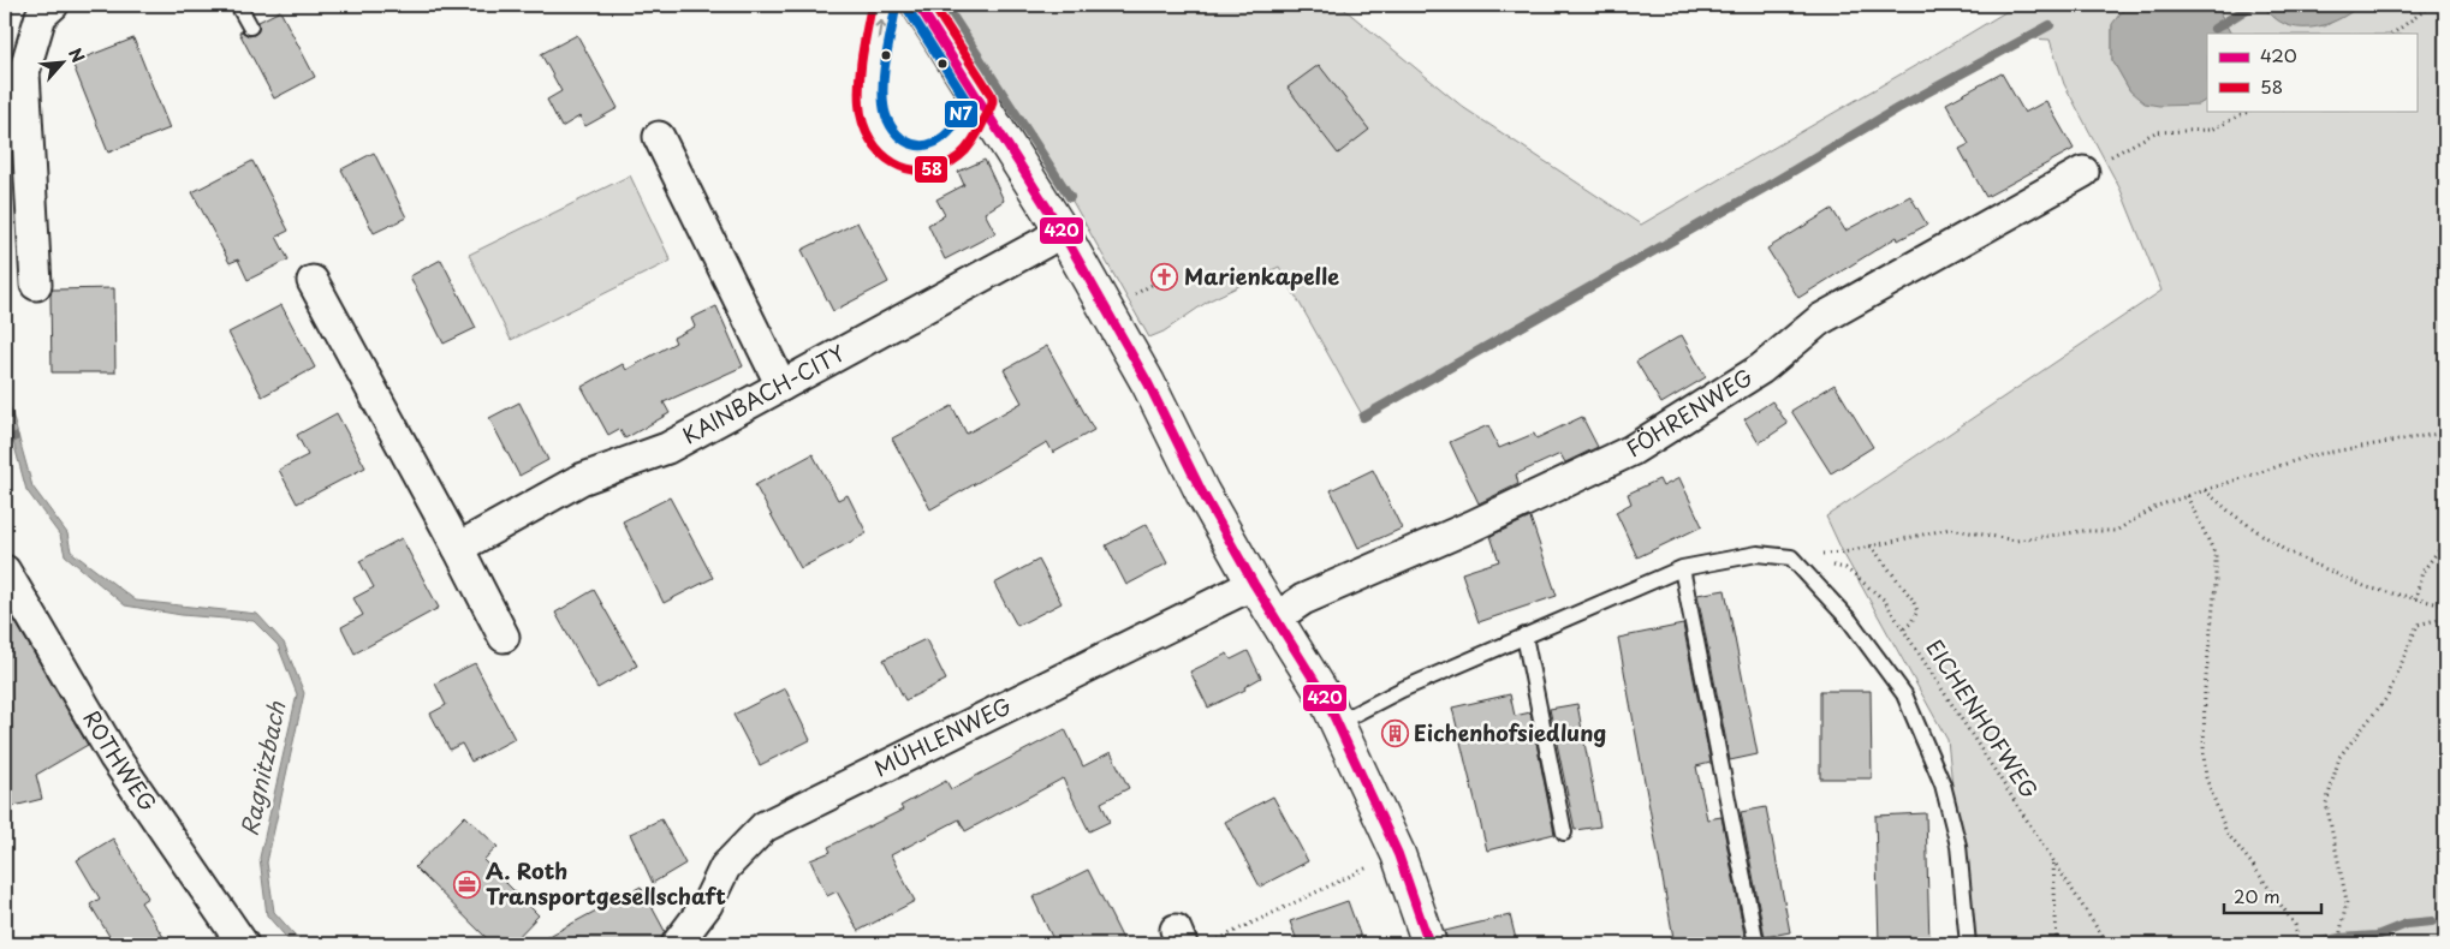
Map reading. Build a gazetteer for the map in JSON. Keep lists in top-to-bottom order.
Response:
{
  "streets": {
    "street": [
      "KAINBACH-CITY",
      "FÖHRENWEG",
      "MÜHLENWEG",
      "ROTHWEG"
    ],
    "path": ["EICHENHOFWEG"]
  },
  "water": ["Ragnitzbach"],
  "places": {
    "church": ["Marienkapelle"],
    "building": ["Eichenhofsiedlung"],
    "office": ["A. Roth Transportgesellschaft"]
  },
  "lines": ["transit line 420", "transit line 58", "transit line N7"],
  "legend": ["420", "58"],
  "scale_bar": "20 m",
  "north": "top right"
}
